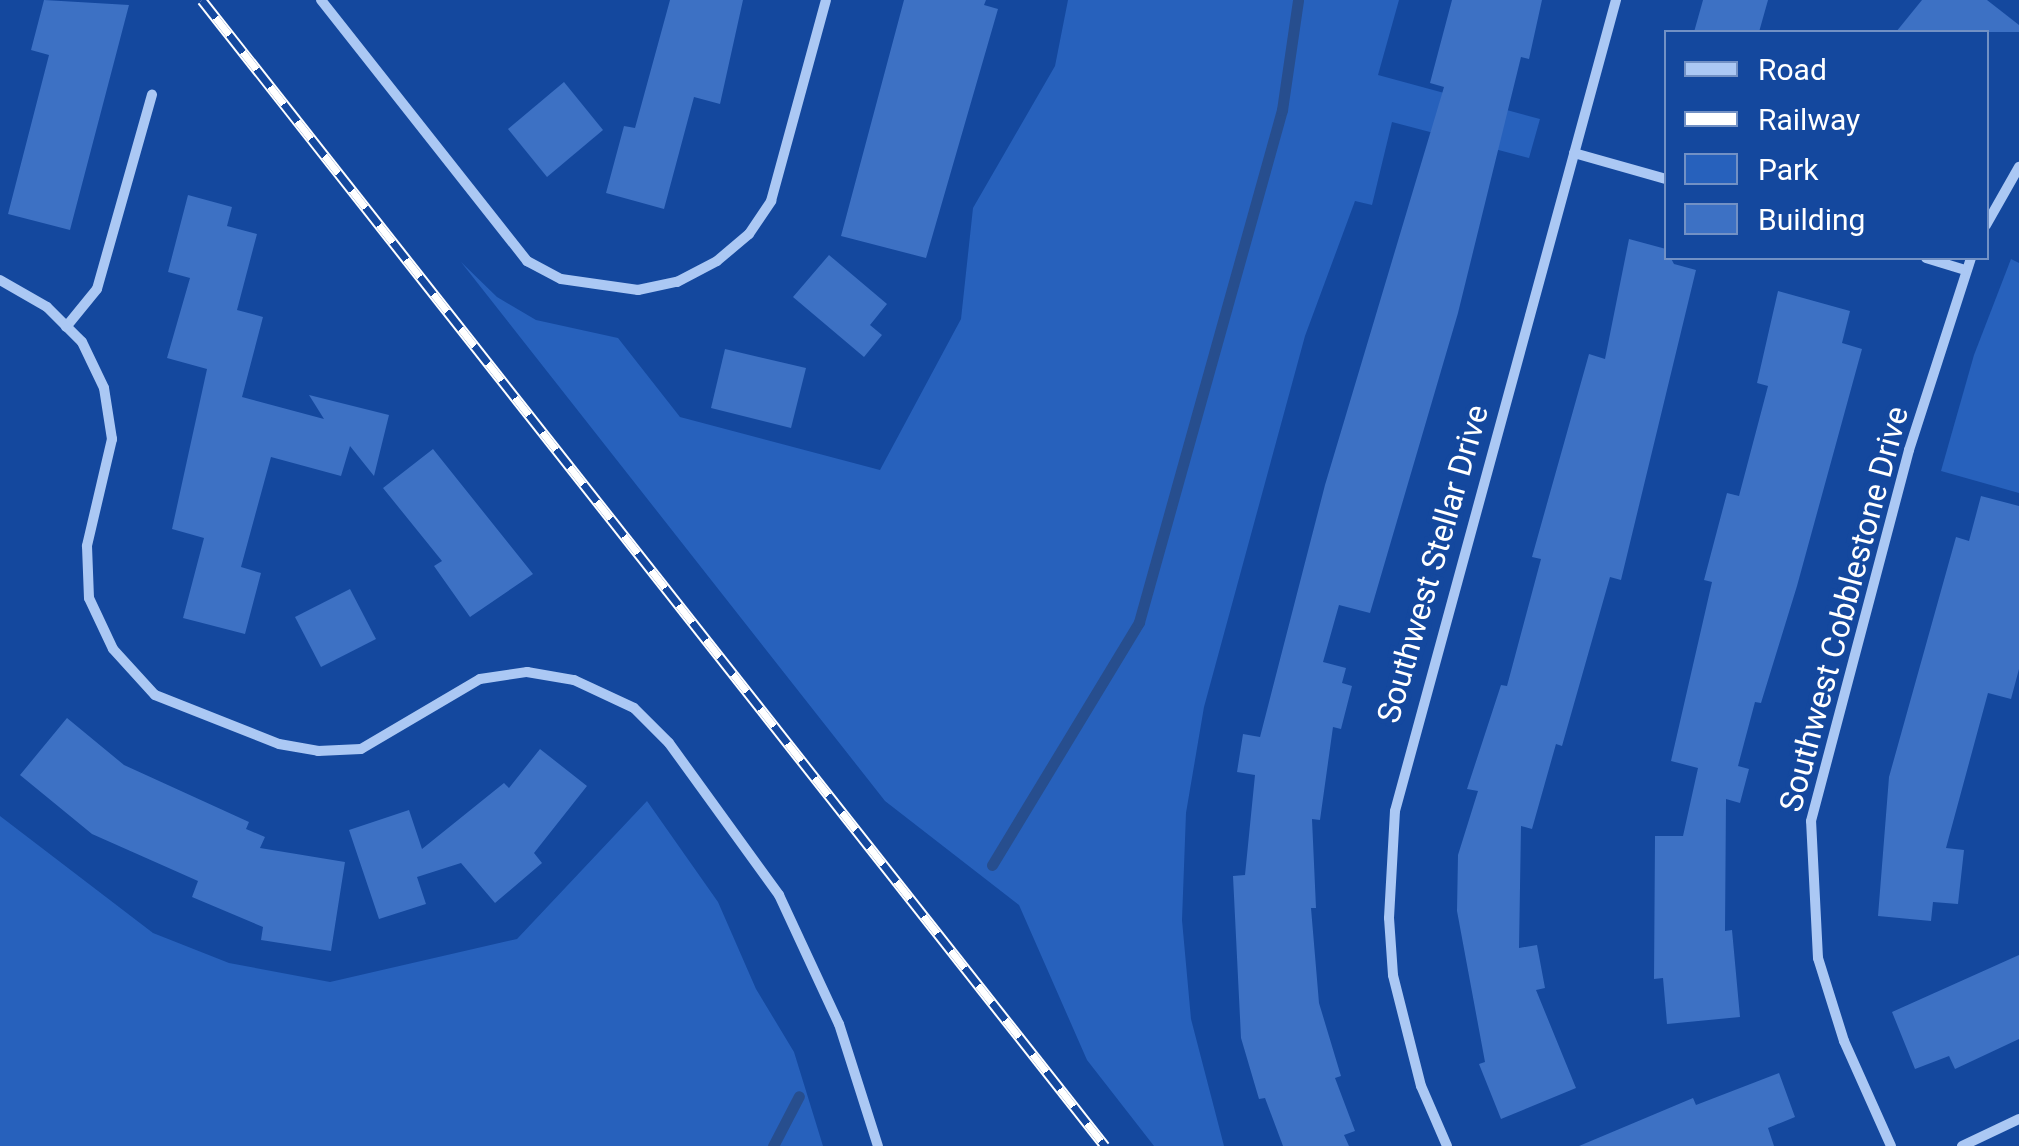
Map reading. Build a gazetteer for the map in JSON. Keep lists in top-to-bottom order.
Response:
{
  "streets": {
    "street": ["Southwest Stellar Drive", "Southwest Cobblestone Drive"]
  },
  "legend": [
    "Road",
    "Railway",
    "Park",
    "Building"
  ]
}
